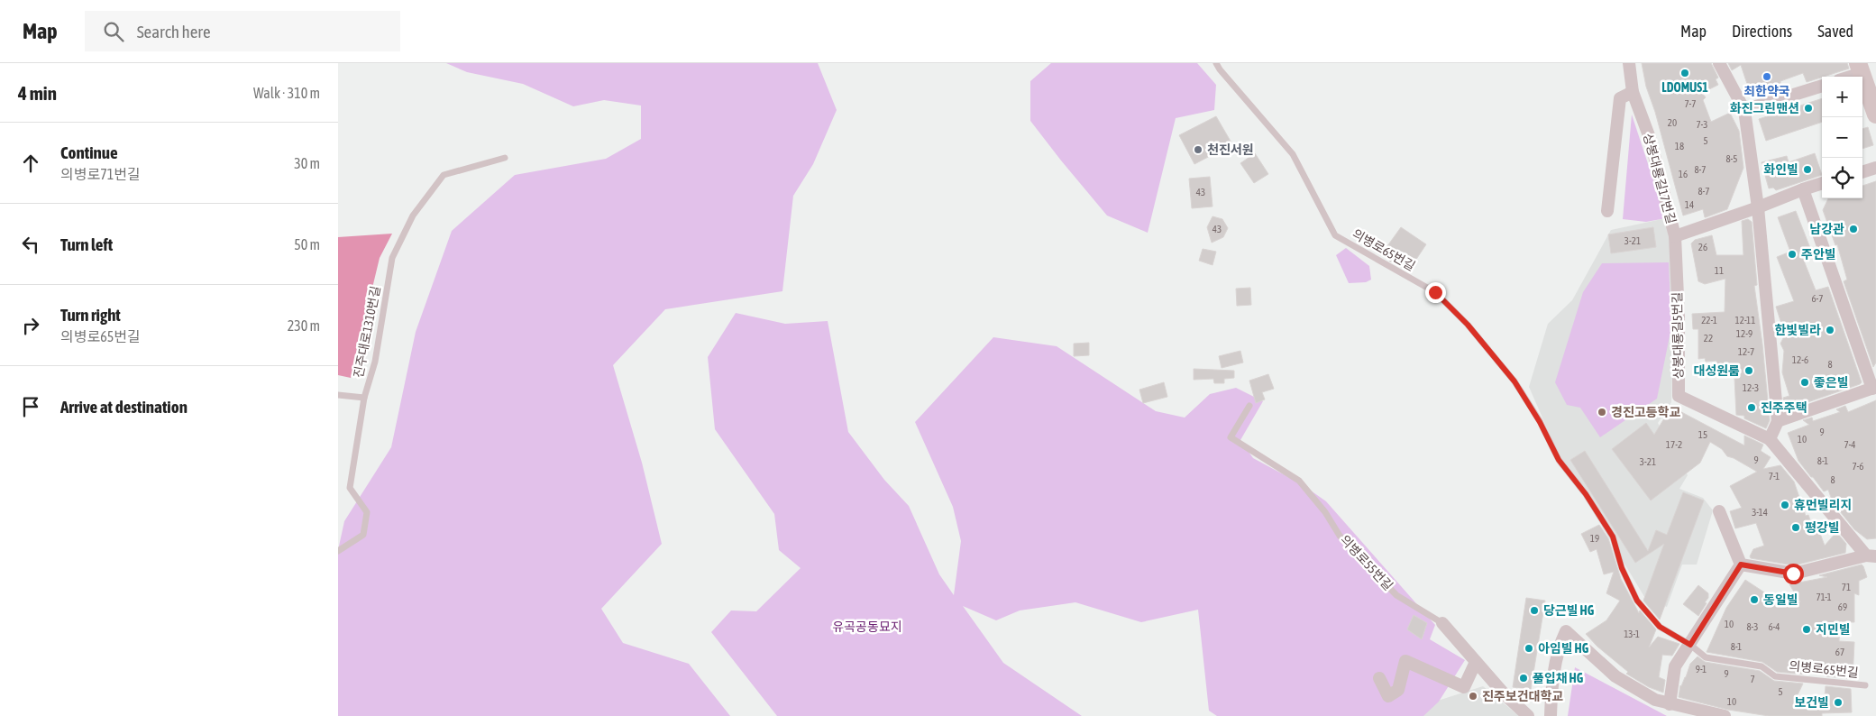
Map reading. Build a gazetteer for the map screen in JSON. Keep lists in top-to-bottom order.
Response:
{
  "streets": {
    "street": ["상봉대룡길17번길", "상봉대룡길5번길", "의병로55번길"],
    "lane": ["의병로65번길", "진주대로1310번길"]
  },
  "crossings": [
    ["상봉대룡길17번길", "상봉대룡길5번길"]
  ],
  "parks": ["유곡공동묘지"],
  "places": [
    "LDOMUS1",
    "최한약국",
    "화진그린맨션",
    "천진서원",
    "화인빌",
    "남강관",
    "주안빌",
    "한빛빌라",
    "대성원룸",
    "좋은빌",
    "진주주택",
    "경진고등학교",
    "휴먼빌리지",
    "평강빌",
    "동일빌",
    "당근빌 HG",
    "지민빌",
    "아임빌 HG",
    "풀입채 HG",
    "진주보건대학교",
    "보건빌"
  ],
  "house_numbers": [
    "7-7",
    "20",
    "7-3",
    "5",
    "18",
    "8-5",
    "8-7",
    "16",
    "8-7",
    "43",
    "14",
    "43",
    "3-21",
    "26",
    "11",
    "6-7",
    "22-1",
    "12-11",
    "12-9",
    "22",
    "12-7",
    "12-6",
    "8",
    "12-3",
    "9",
    "15",
    "10",
    "17-2",
    "7-4",
    "9",
    "8-1",
    "3-21",
    "7-6",
    "7-1",
    "8",
    "3-14",
    "19",
    "71",
    "71-1",
    "69",
    "10",
    "8-3",
    "6-4",
    "13-1",
    "8-1",
    "67",
    "9-1",
    "9",
    "7",
    "5",
    "10"
  ],
  "page": {
    "header": "Map",
    "search": "Search here",
    "nav": ["Map", "Directions", "Saved"],
    "heading": ["4 min", "Walk · 310 m"],
    "map_buttons": ["+", "−"],
    "list": [
      ["Continue", "의병로71번길", "30 m"],
      ["Turn left", "50 m"],
      ["Turn right", "의병로65번길", "230 m"],
      "Arrive at destination"
    ]
  }
}
